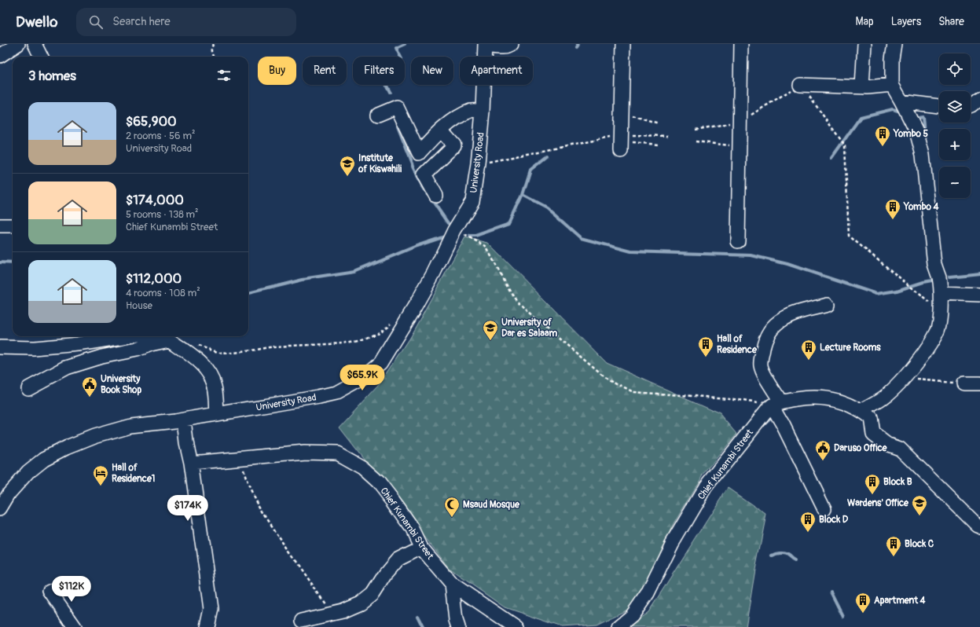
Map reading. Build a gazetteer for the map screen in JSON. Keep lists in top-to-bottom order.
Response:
{
  "streets": {
    "street": ["University Road", "Chief Kunambi Street"]
  },
  "places": {
    "building": [
      "Yombo 5",
      "Yombo 4",
      "Hall of Residence",
      "Lecture Rooms",
      "Block B",
      "Block D",
      "Block C",
      "Apartment 4"
    ],
    "school or university": ["Institute of Kiswahili", "University of Dar es Salaam", "Wardens' Office"],
    "public building": ["University Book Shop", "Daruso Office"],
    "hotel": ["Hall of Residence1"],
    "mosque": ["Msaud Mosque"]
  },
  "page": {
    "header": "Dwello",
    "search": "Search here",
    "nav": ["Map", "Layers", "Share"],
    "map_buttons": ["+", "−"],
    "chip": [
      "Buy",
      "Rent",
      "Filters",
      "New",
      "Apartment"
    ],
    "heading": "3 homes",
    "list": [
      {
        "name": "$65,900",
        "note": "2 rooms · 56 m² · University Road"
      },
      {
        "name": "$174,000",
        "note": "5 rooms · 138 m² · Chief Kunambi Street"
      },
      {
        "name": "$112,000",
        "note": "4 rooms · 108 m² · House"
      }
    ],
    "price": ["$65.9K", "$174K", "$112K"]
  }
}
